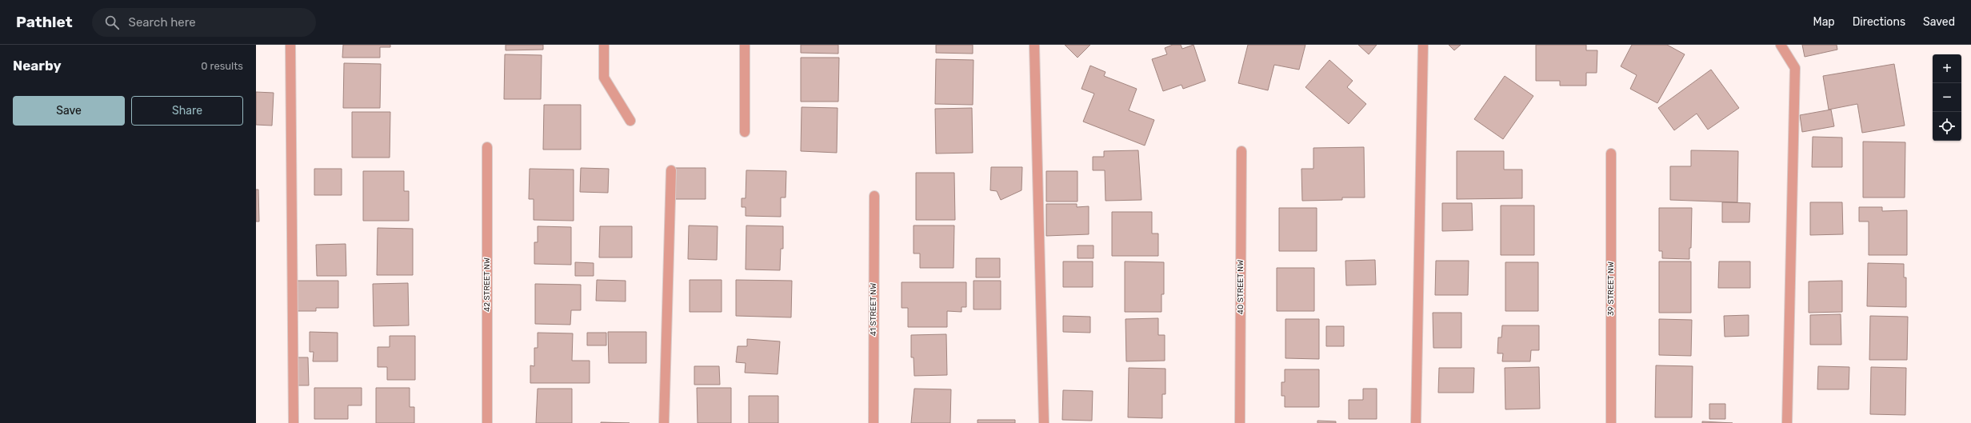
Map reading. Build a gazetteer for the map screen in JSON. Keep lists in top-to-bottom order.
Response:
{
  "streets": {
    "street": [
      "42 STREET NW",
      "40 STREET NW",
      "39 STREET NW",
      "41 STREET NW"
    ]
  },
  "page": {
    "header": "Pathlet",
    "search": "Search here",
    "nav": ["Map", "Directions", "Saved"],
    "heading": ["Nearby", "0 results"],
    "map_buttons": ["+", "−"],
    "buttons": ["Save", "Share"]
  }
}
